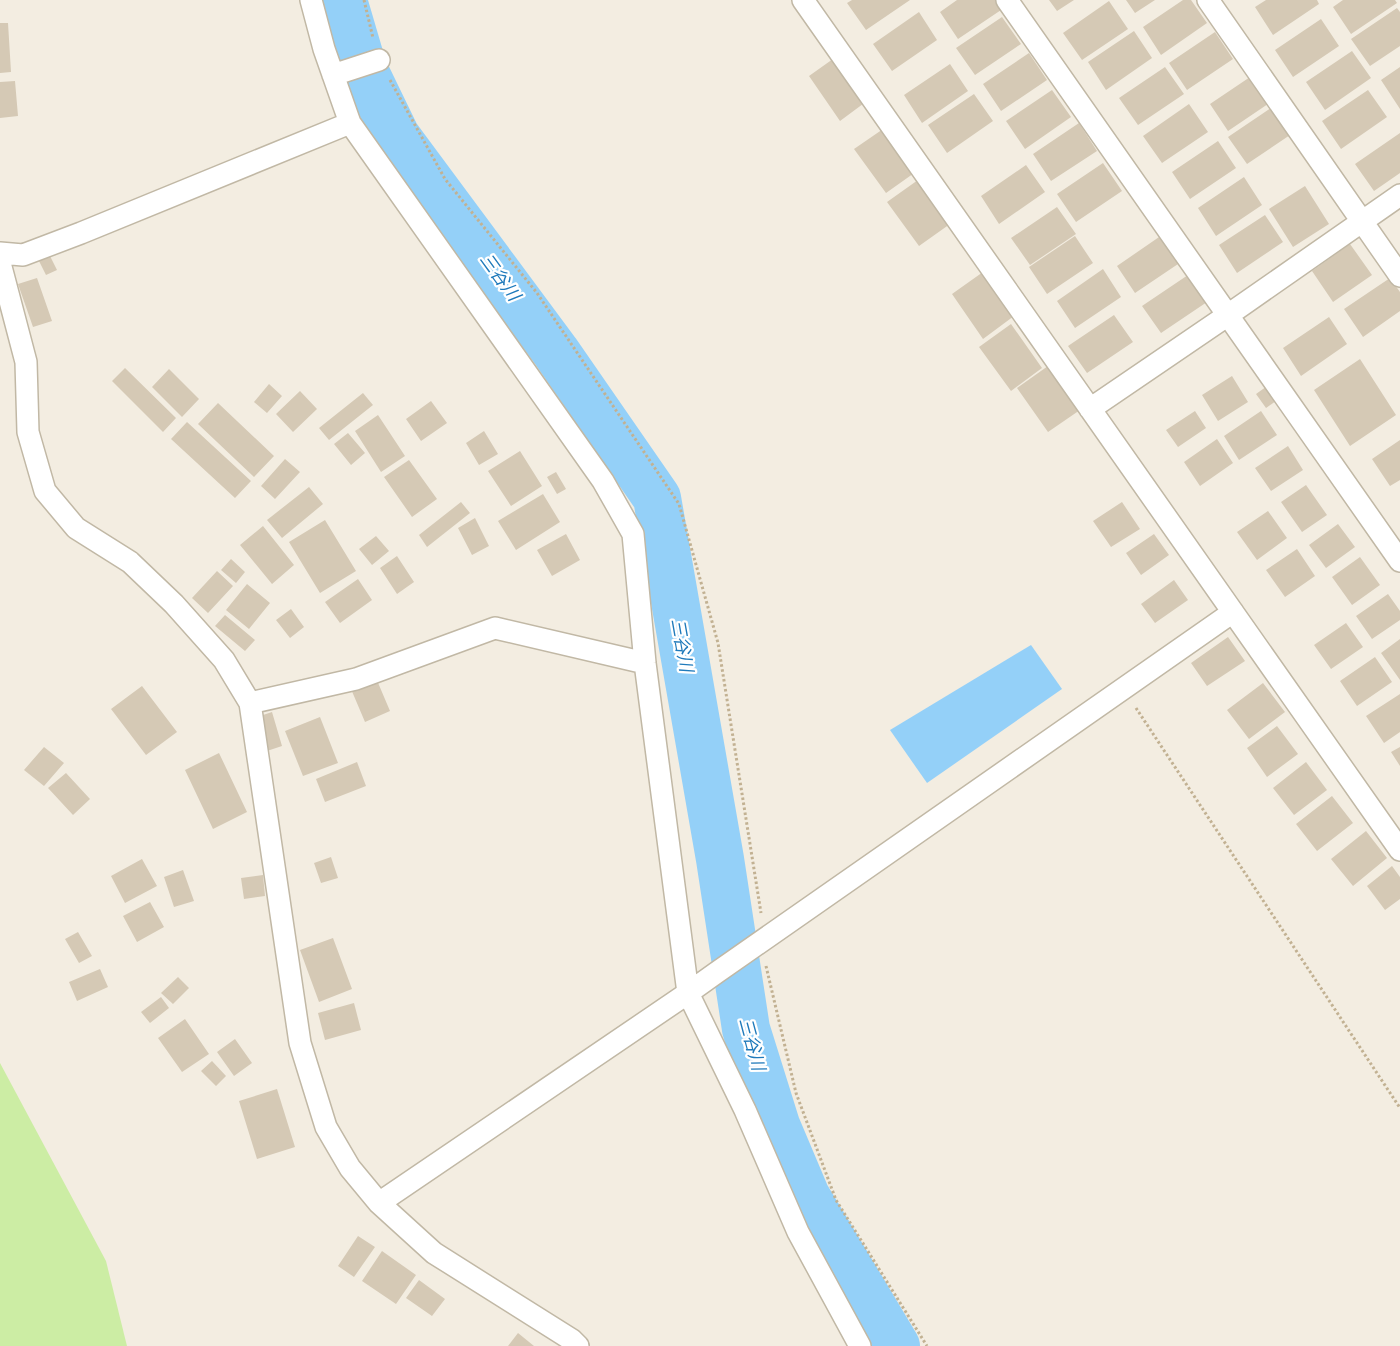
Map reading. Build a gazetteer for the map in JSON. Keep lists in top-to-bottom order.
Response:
{
  "water": ["三谷川"]
}
